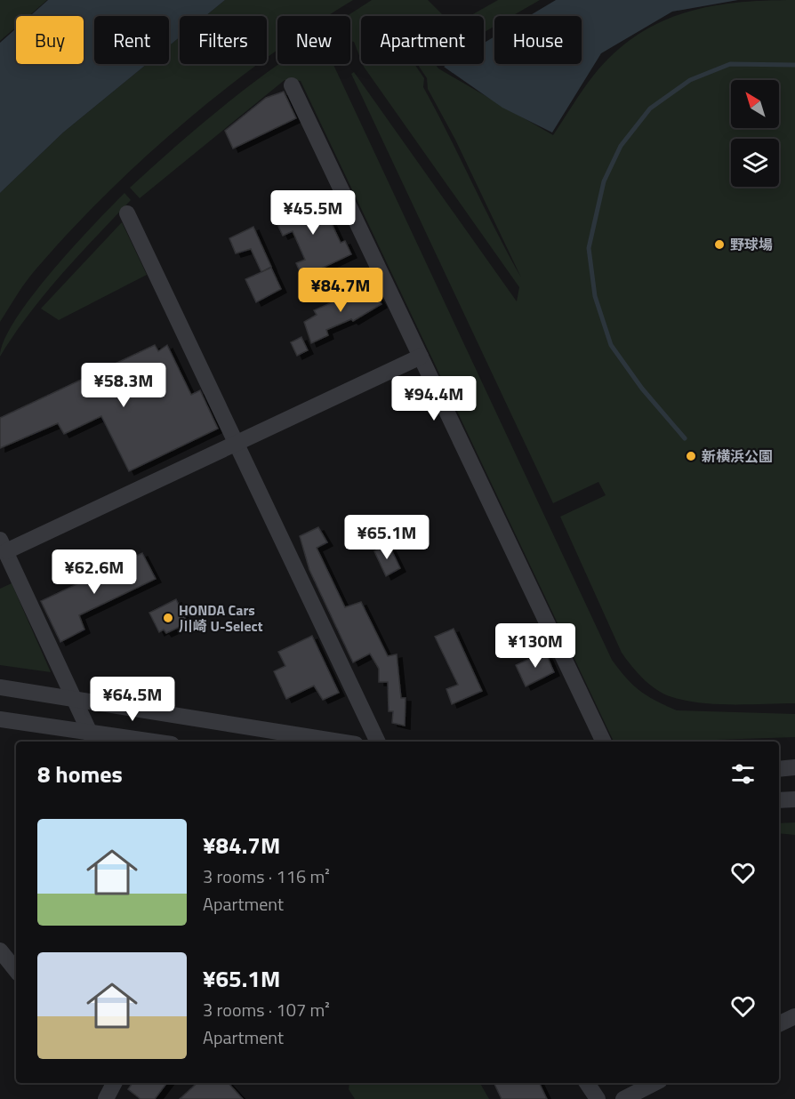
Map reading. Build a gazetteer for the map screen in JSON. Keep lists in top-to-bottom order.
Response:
{
  "places": ["野球場", "新横浜公園", "HONDA Cars 川崎 U-Select"],
  "north": "top left",
  "page": {
    "chip": [
      "Buy",
      "Rent",
      "Filters",
      "New",
      "Apartment",
      "House"
    ],
    "price": [
      "¥45.5M",
      "¥84.7M",
      "¥58.3M",
      "¥94.4M",
      "¥65.1M",
      "¥62.6M",
      "¥130M",
      "¥64.5M"
    ],
    "heading": "8 homes",
    "list": [
      {
        "name": "¥84.7M",
        "note": "3 rooms · 116 m² · Apartment"
      },
      {
        "name": "¥65.1M",
        "note": "3 rooms · 107 m² · Apartment"
      }
    ]
  }
}
